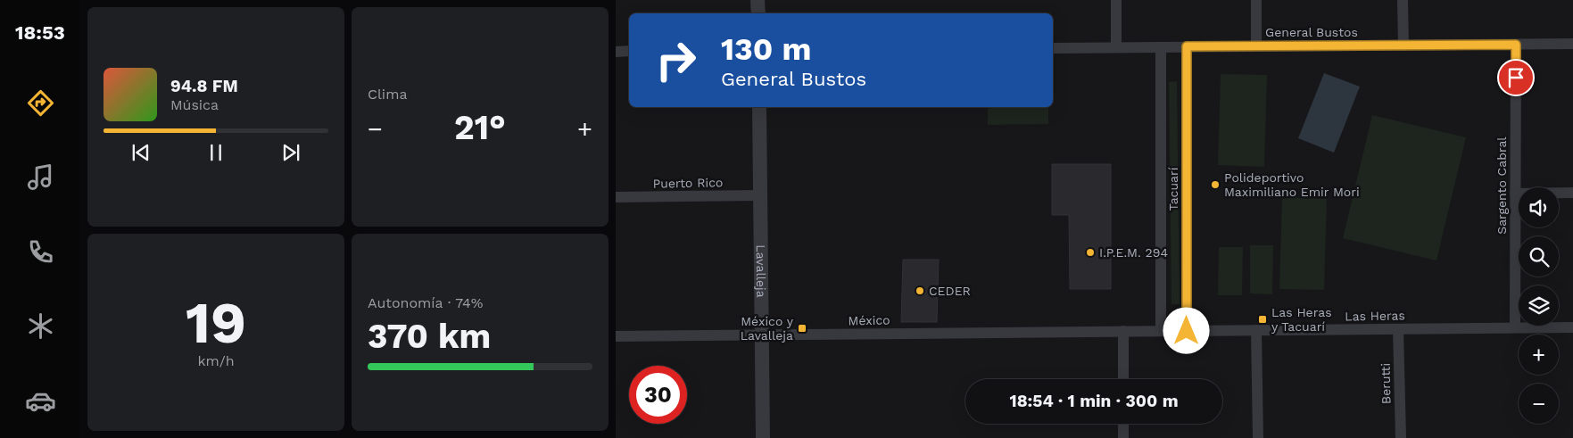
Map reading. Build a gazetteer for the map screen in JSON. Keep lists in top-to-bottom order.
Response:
{
  "streets": {
    "street": [
      "General Bustos",
      "Puerto Rico",
      "Sargento Cabral",
      "Tacuarí",
      "Lavalleja",
      "Las Heras",
      "México",
      "Berutti"
    ]
  },
  "crossings": [
    ["General Bustos", "Sargento Cabral"],
    ["General Bustos", "Tacuarí"],
    ["Puerto Rico", "Lavalleja"],
    ["Sargento Cabral", "Las Heras"],
    ["Tacuarí", "Las Heras"],
    ["Lavalleja", "México"],
    ["Las Heras", "México"],
    ["Las Heras", "Berutti"]
  ],
  "places": {
    "other": ["Polideportivo Maximiliano Emir Mori", "I.P.E.M. 294", "CEDER"],
    "transit": ["Las Heras y Tacuarí", "México y Lavalleja"]
  },
  "page": {
    "tabs": "18:53",
    "tile": [
      "Clima",
      ["19", "km/h"],
      ["Autonomía · 74%", "370 km"]
    ],
    "turn": ["130 m", "General Bustos"],
    "song": ["94.8 FM", "Música"],
    "heat": ["−", "21°", "+"],
    "map_buttons": ["+", "−"],
    "limit": "30",
    "trip": "18:54 · 1 min · 300 m"
  }
}
